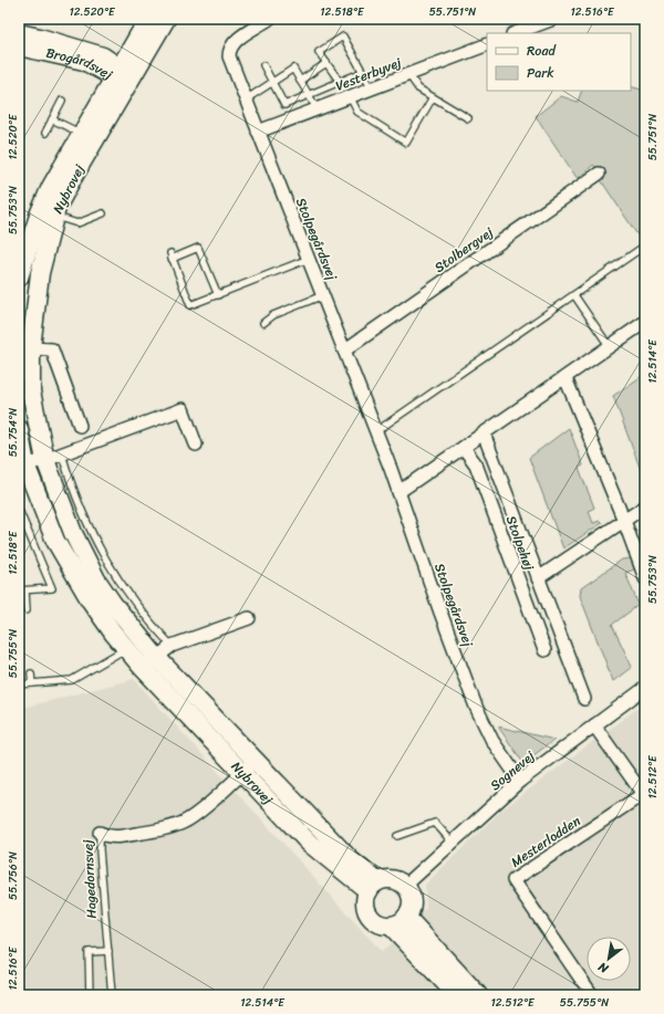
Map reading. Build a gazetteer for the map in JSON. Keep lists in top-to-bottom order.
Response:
{
  "streets": {
    "street": [
      "Brogårdsvej",
      "Vesterbyvej",
      "Nybrovej",
      "Stolpegårdsvej",
      "Stolbergvej",
      "Stolpehøj",
      "Sognevej",
      "Mesterlodden",
      "Hagedornsvej"
    ]
  },
  "crossings": [
    ["Brogårdsvej", "Nybrovej"],
    ["Vesterbyvej", "Stolpegårdsvej"],
    ["Nybrovej", "Sognevej"],
    ["Nybrovej", "Hagedornsvej"],
    ["Stolpegårdsvej", "Stolbergvej"],
    ["Stolpegårdsvej", "Sognevej"],
    ["Sognevej", "Mesterlodden"]
  ],
  "legend": ["Road", "Park"],
  "north": "bottom left",
  "coordinates": [
    "12.520°E",
    "12.518°E",
    "55.751°N",
    "12.516°E",
    "55.753°N",
    "12.514°E",
    "55.754°N",
    "55.755°N",
    "12.512°E",
    "55.756°N"
  ]
}
